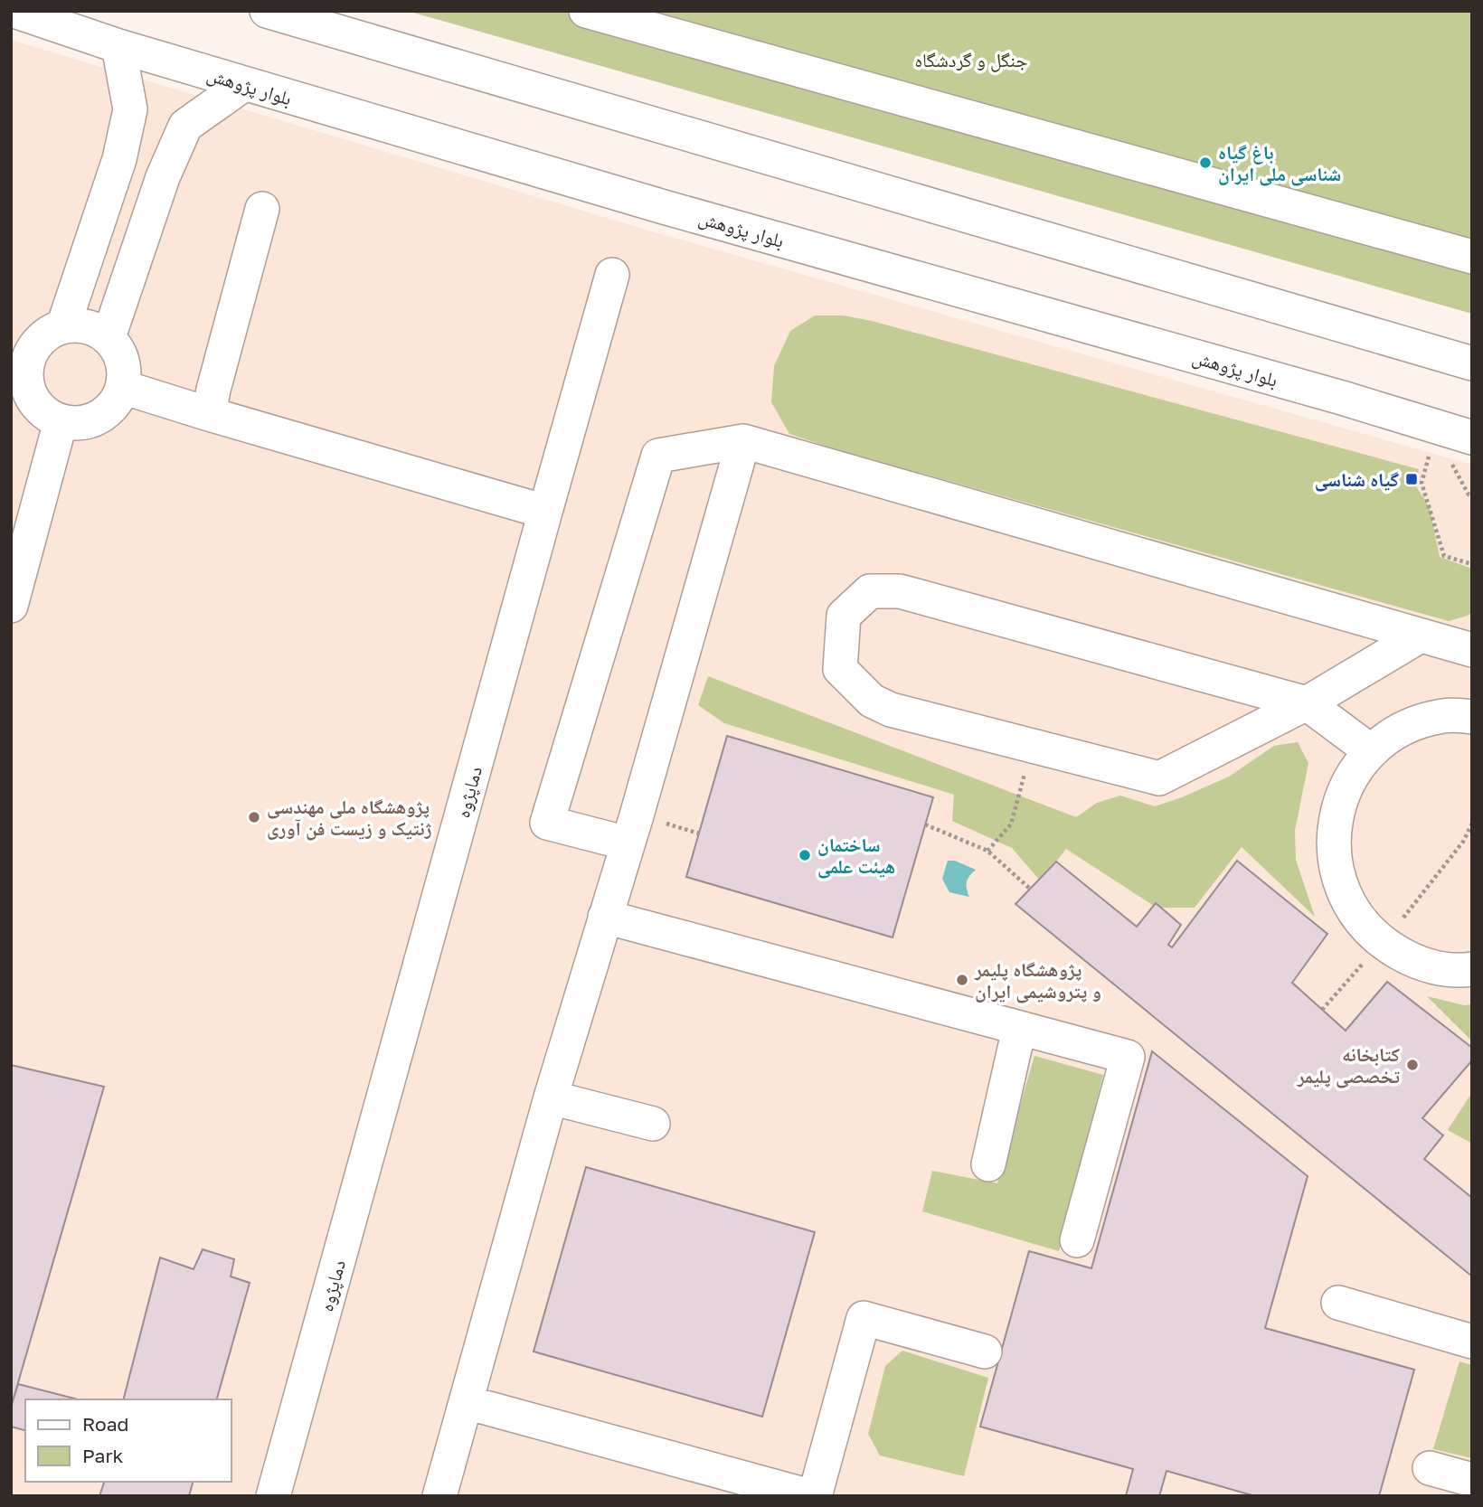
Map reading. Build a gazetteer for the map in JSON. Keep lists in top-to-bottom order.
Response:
{
  "streets": {
    "street": ["بلوار پژوهش", "دماپژوه"]
  },
  "parks": ["جنگل و گردشگاه"],
  "places": {
    "other": [
      "باغ گیاه‌ شناسی ملی ایران",
      "پژوهشگاه ملی مهندسی ژنتیک و زیست فن آوری",
      "ساختمان هیئت علمی",
      "پژوهشگاه پلیمر و پتروشیمی ایران",
      "کتابخانه تخصصی پلیمر"
    ],
    "transit": ["گیاه شناسی"]
  },
  "legend": ["Road", "Park"]
}
